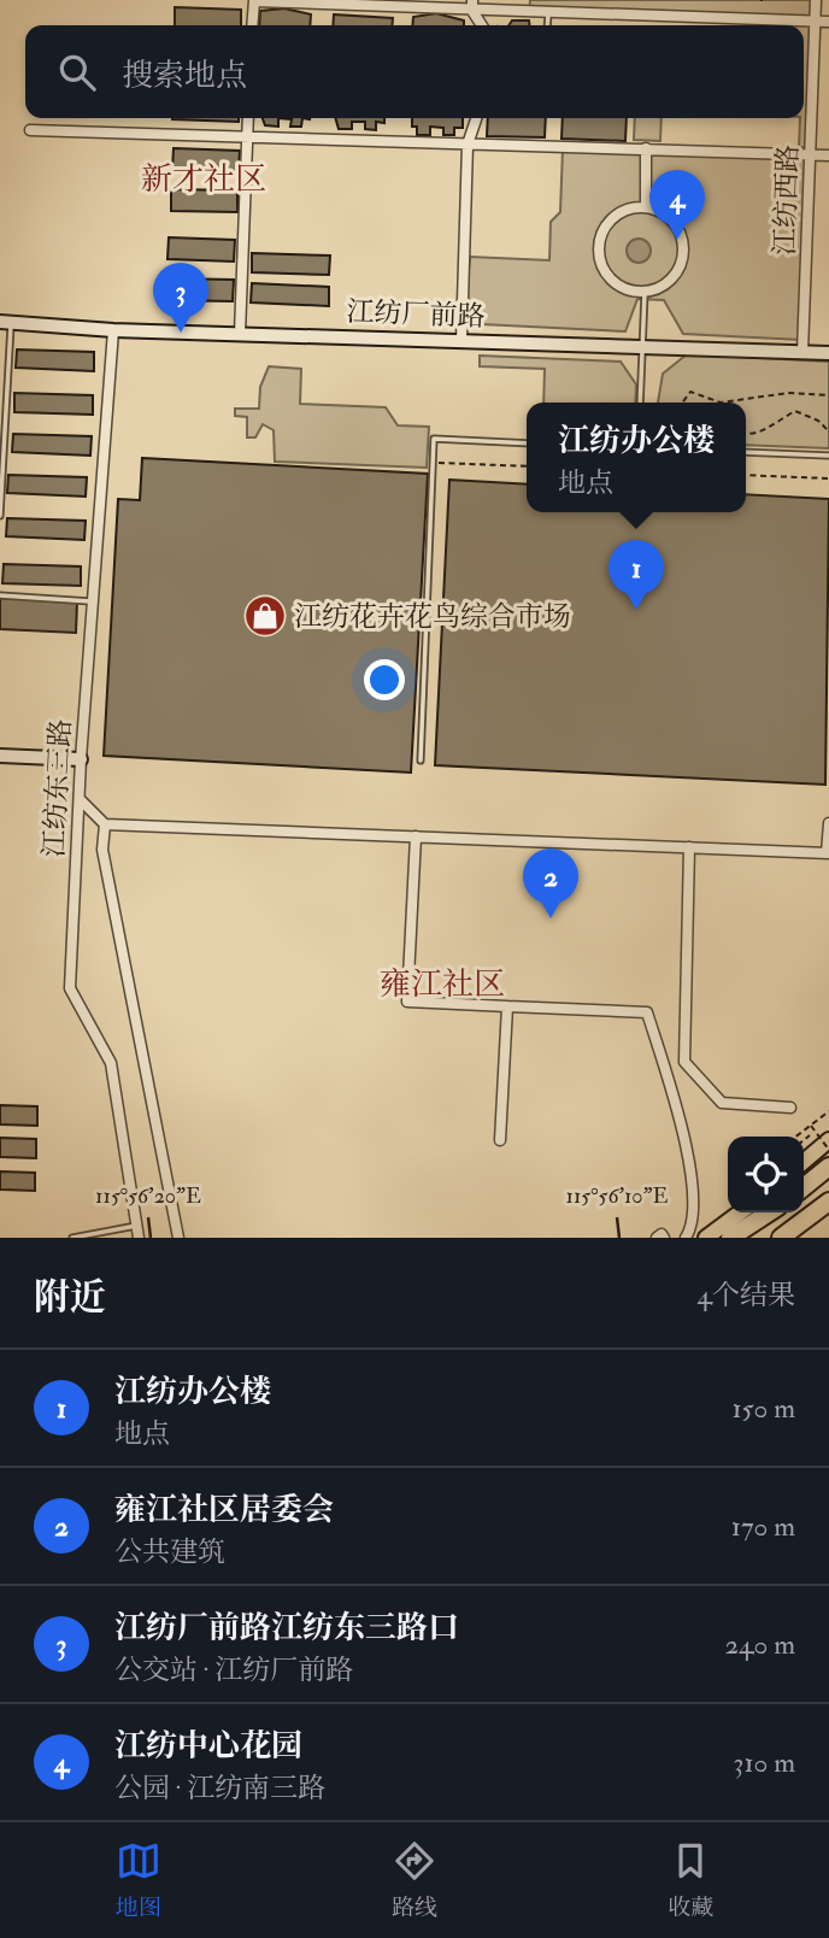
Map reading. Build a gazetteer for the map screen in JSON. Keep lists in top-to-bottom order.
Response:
{
  "streets": {
    "main road": ["江纺厂前路"],
    "street": ["江纺西路", "江纺东三路"]
  },
  "crossings": [
    ["江纺西路", "江纺厂前路"],
    ["江纺厂前路", "江纺东三路"]
  ],
  "districts": ["新才社区", "雍江社区"],
  "places": {
    "shop": ["江纺花卉花鸟综合市场"]
  },
  "page": {
    "search": "搜索地点",
    "pins": [
      "4",
      "3",
      "1",
      "2"
    ],
    "popup": ["江纺办公楼", "地点"],
    "heading": ["附近", "4个结果"],
    "list": [
      {
        "mark": "1",
        "name": "江纺办公楼",
        "note": "地点",
        "value": "150 m"
      },
      {
        "mark": "2",
        "name": "雍江社区居委会",
        "note": "公共建筑",
        "value": "170 m"
      },
      {
        "mark": "3",
        "name": "江纺厂前路江纺东三路口",
        "note": "公交站 · 江纺厂前路",
        "value": "240 m"
      },
      {
        "mark": "4",
        "name": "江纺中心花园",
        "note": "公园 · 江纺南三路",
        "value": "310 m"
      }
    ],
    "nav": ["地图", "路线", "收藏"]
  },
  "coordinates": ["115°56'20\"E", "115°56'10\"E"]
}
